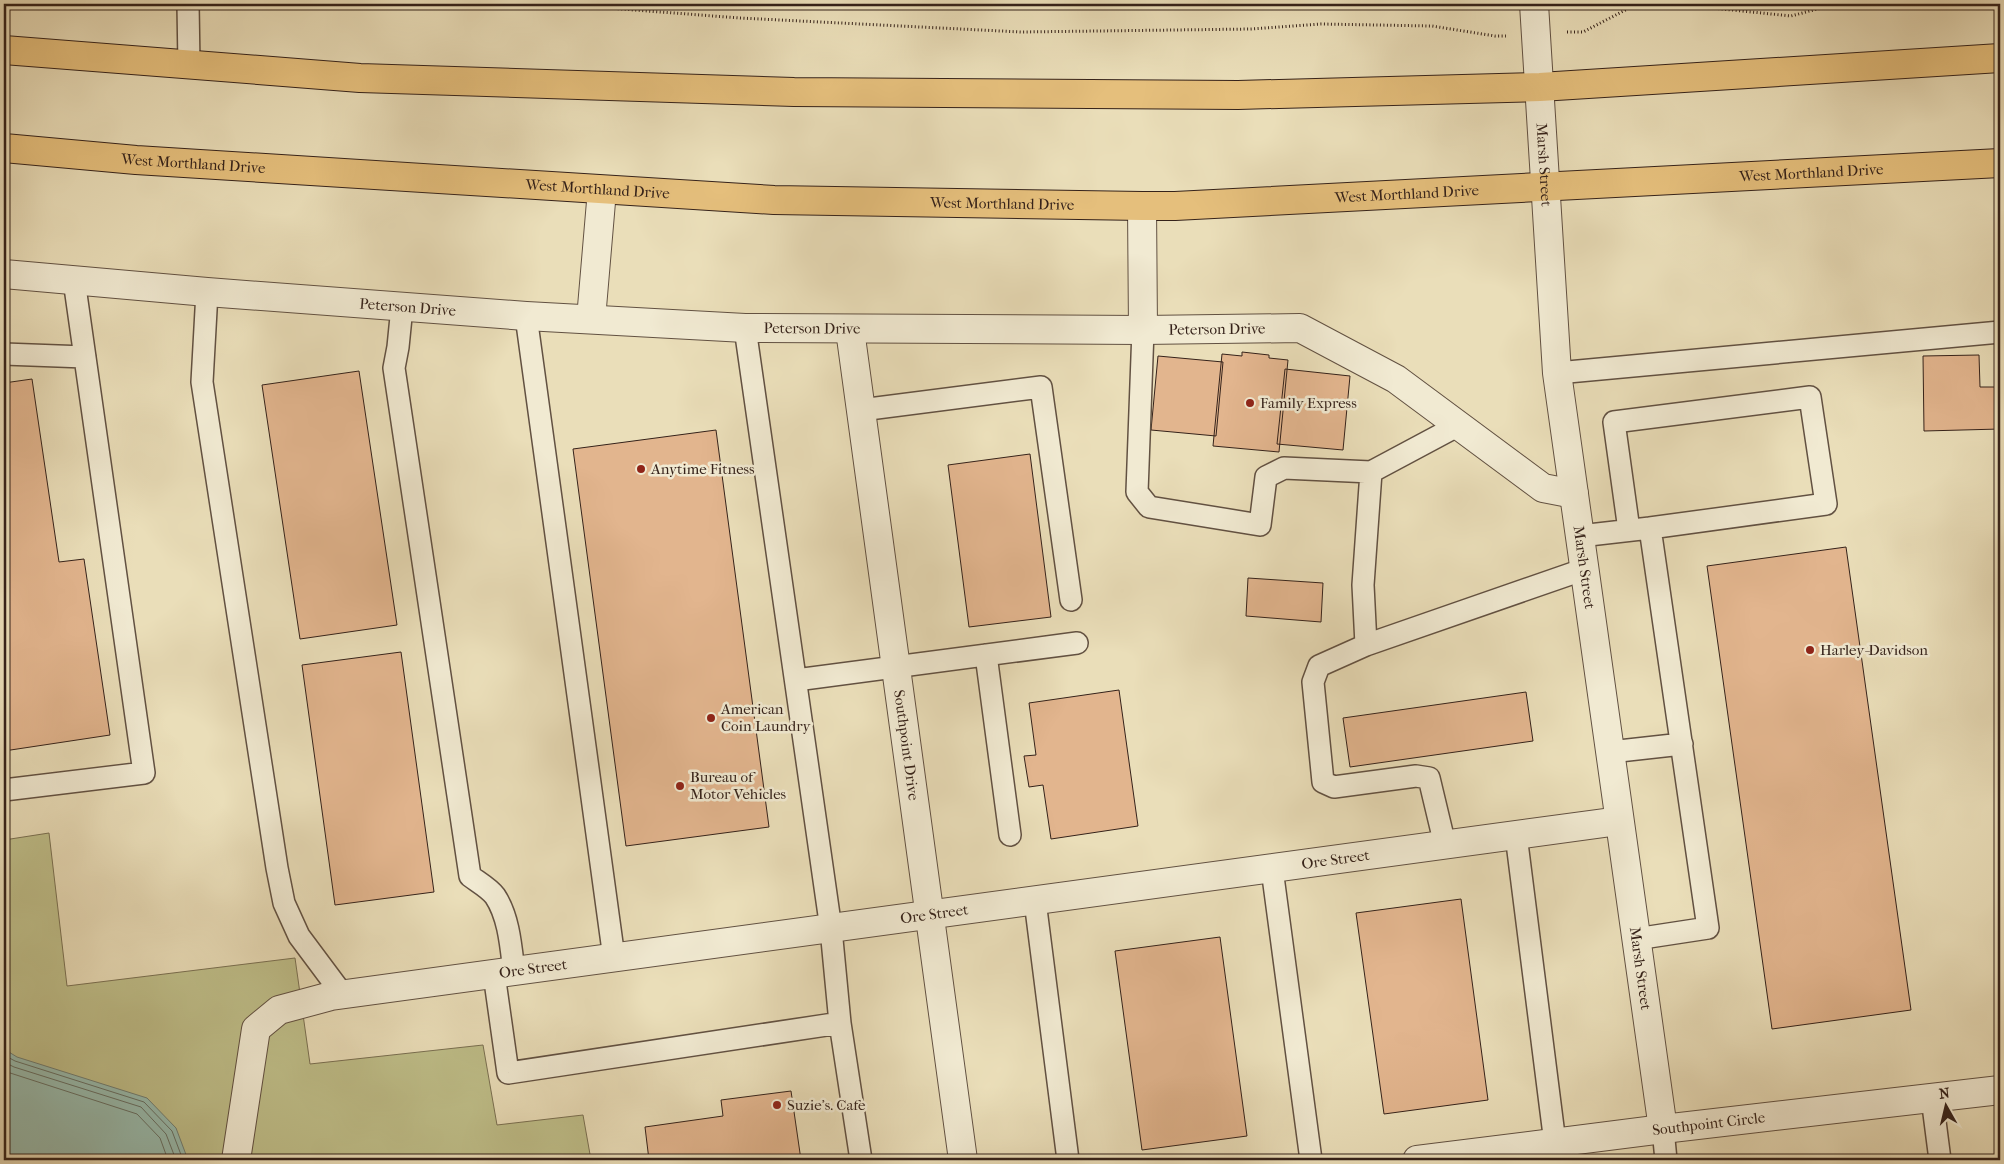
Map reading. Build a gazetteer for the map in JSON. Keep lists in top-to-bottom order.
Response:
{
  "streets": {
    "highway": ["West Morthland Drive"],
    "street": [
      "Marsh Street",
      "Peterson Drive",
      "Southpoint Drive",
      "Ore Street",
      "Southpoint Circle"
    ]
  },
  "crossings": [
    ["West Morthland Drive", "Marsh Street"],
    ["Marsh Street", "Peterson Drive"],
    ["Marsh Street", "Ore Street"],
    ["Marsh Street", "Southpoint Circle"],
    ["Peterson Drive", "Southpoint Drive"],
    ["Southpoint Drive", "Ore Street"]
  ],
  "places": [
    "Family Express",
    "Anytime Fitness",
    "Harley-Davidson",
    "American Coin Laundry",
    "Bureau of Motor Vehicles",
    "Suzie's. Cafe"
  ],
  "north": "top"
}
